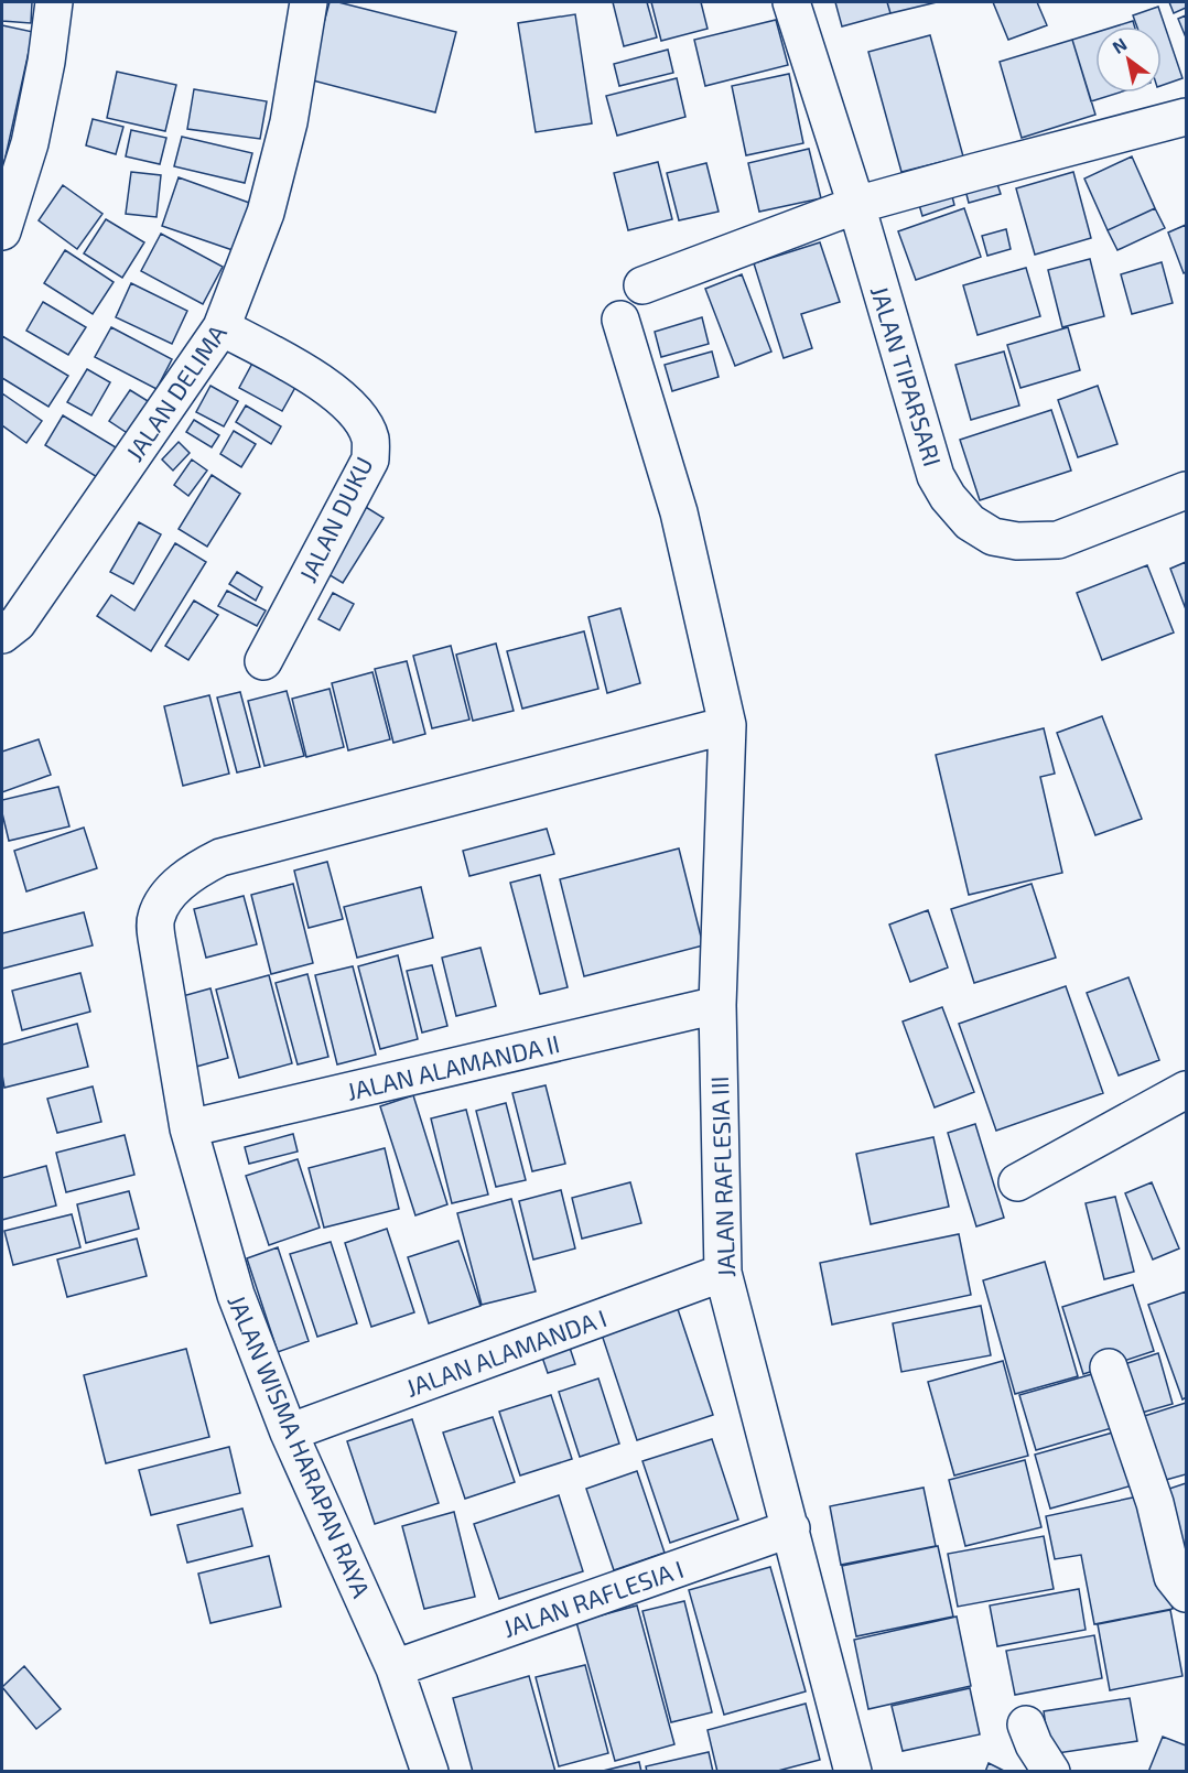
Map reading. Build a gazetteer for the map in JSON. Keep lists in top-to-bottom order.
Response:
{
  "streets": {
    "street": [
      "JALAN TIPARSARI",
      "JALAN DELIMA",
      "JALAN DUKU",
      "JALAN ALAMANDA II",
      "JALAN RAFLESIA III",
      "JALAN ALAMANDA I",
      "JALAN WISMA HARAPAN RAYA",
      "JALAN RAFLESIA I"
    ]
  },
  "crossings": [
    ["JALAN DELIMA", "JALAN DUKU"],
    ["JALAN ALAMANDA II", "JALAN RAFLESIA III"],
    ["JALAN ALAMANDA II", "JALAN WISMA HARAPAN RAYA"],
    ["JALAN RAFLESIA III", "JALAN ALAMANDA I"],
    ["JALAN RAFLESIA III", "JALAN WISMA HARAPAN RAYA"],
    ["JALAN RAFLESIA III", "JALAN RAFLESIA I"],
    ["JALAN ALAMANDA I", "JALAN WISMA HARAPAN RAYA"],
    ["JALAN WISMA HARAPAN RAYA", "JALAN RAFLESIA I"]
  ],
  "north": "top left"
}
